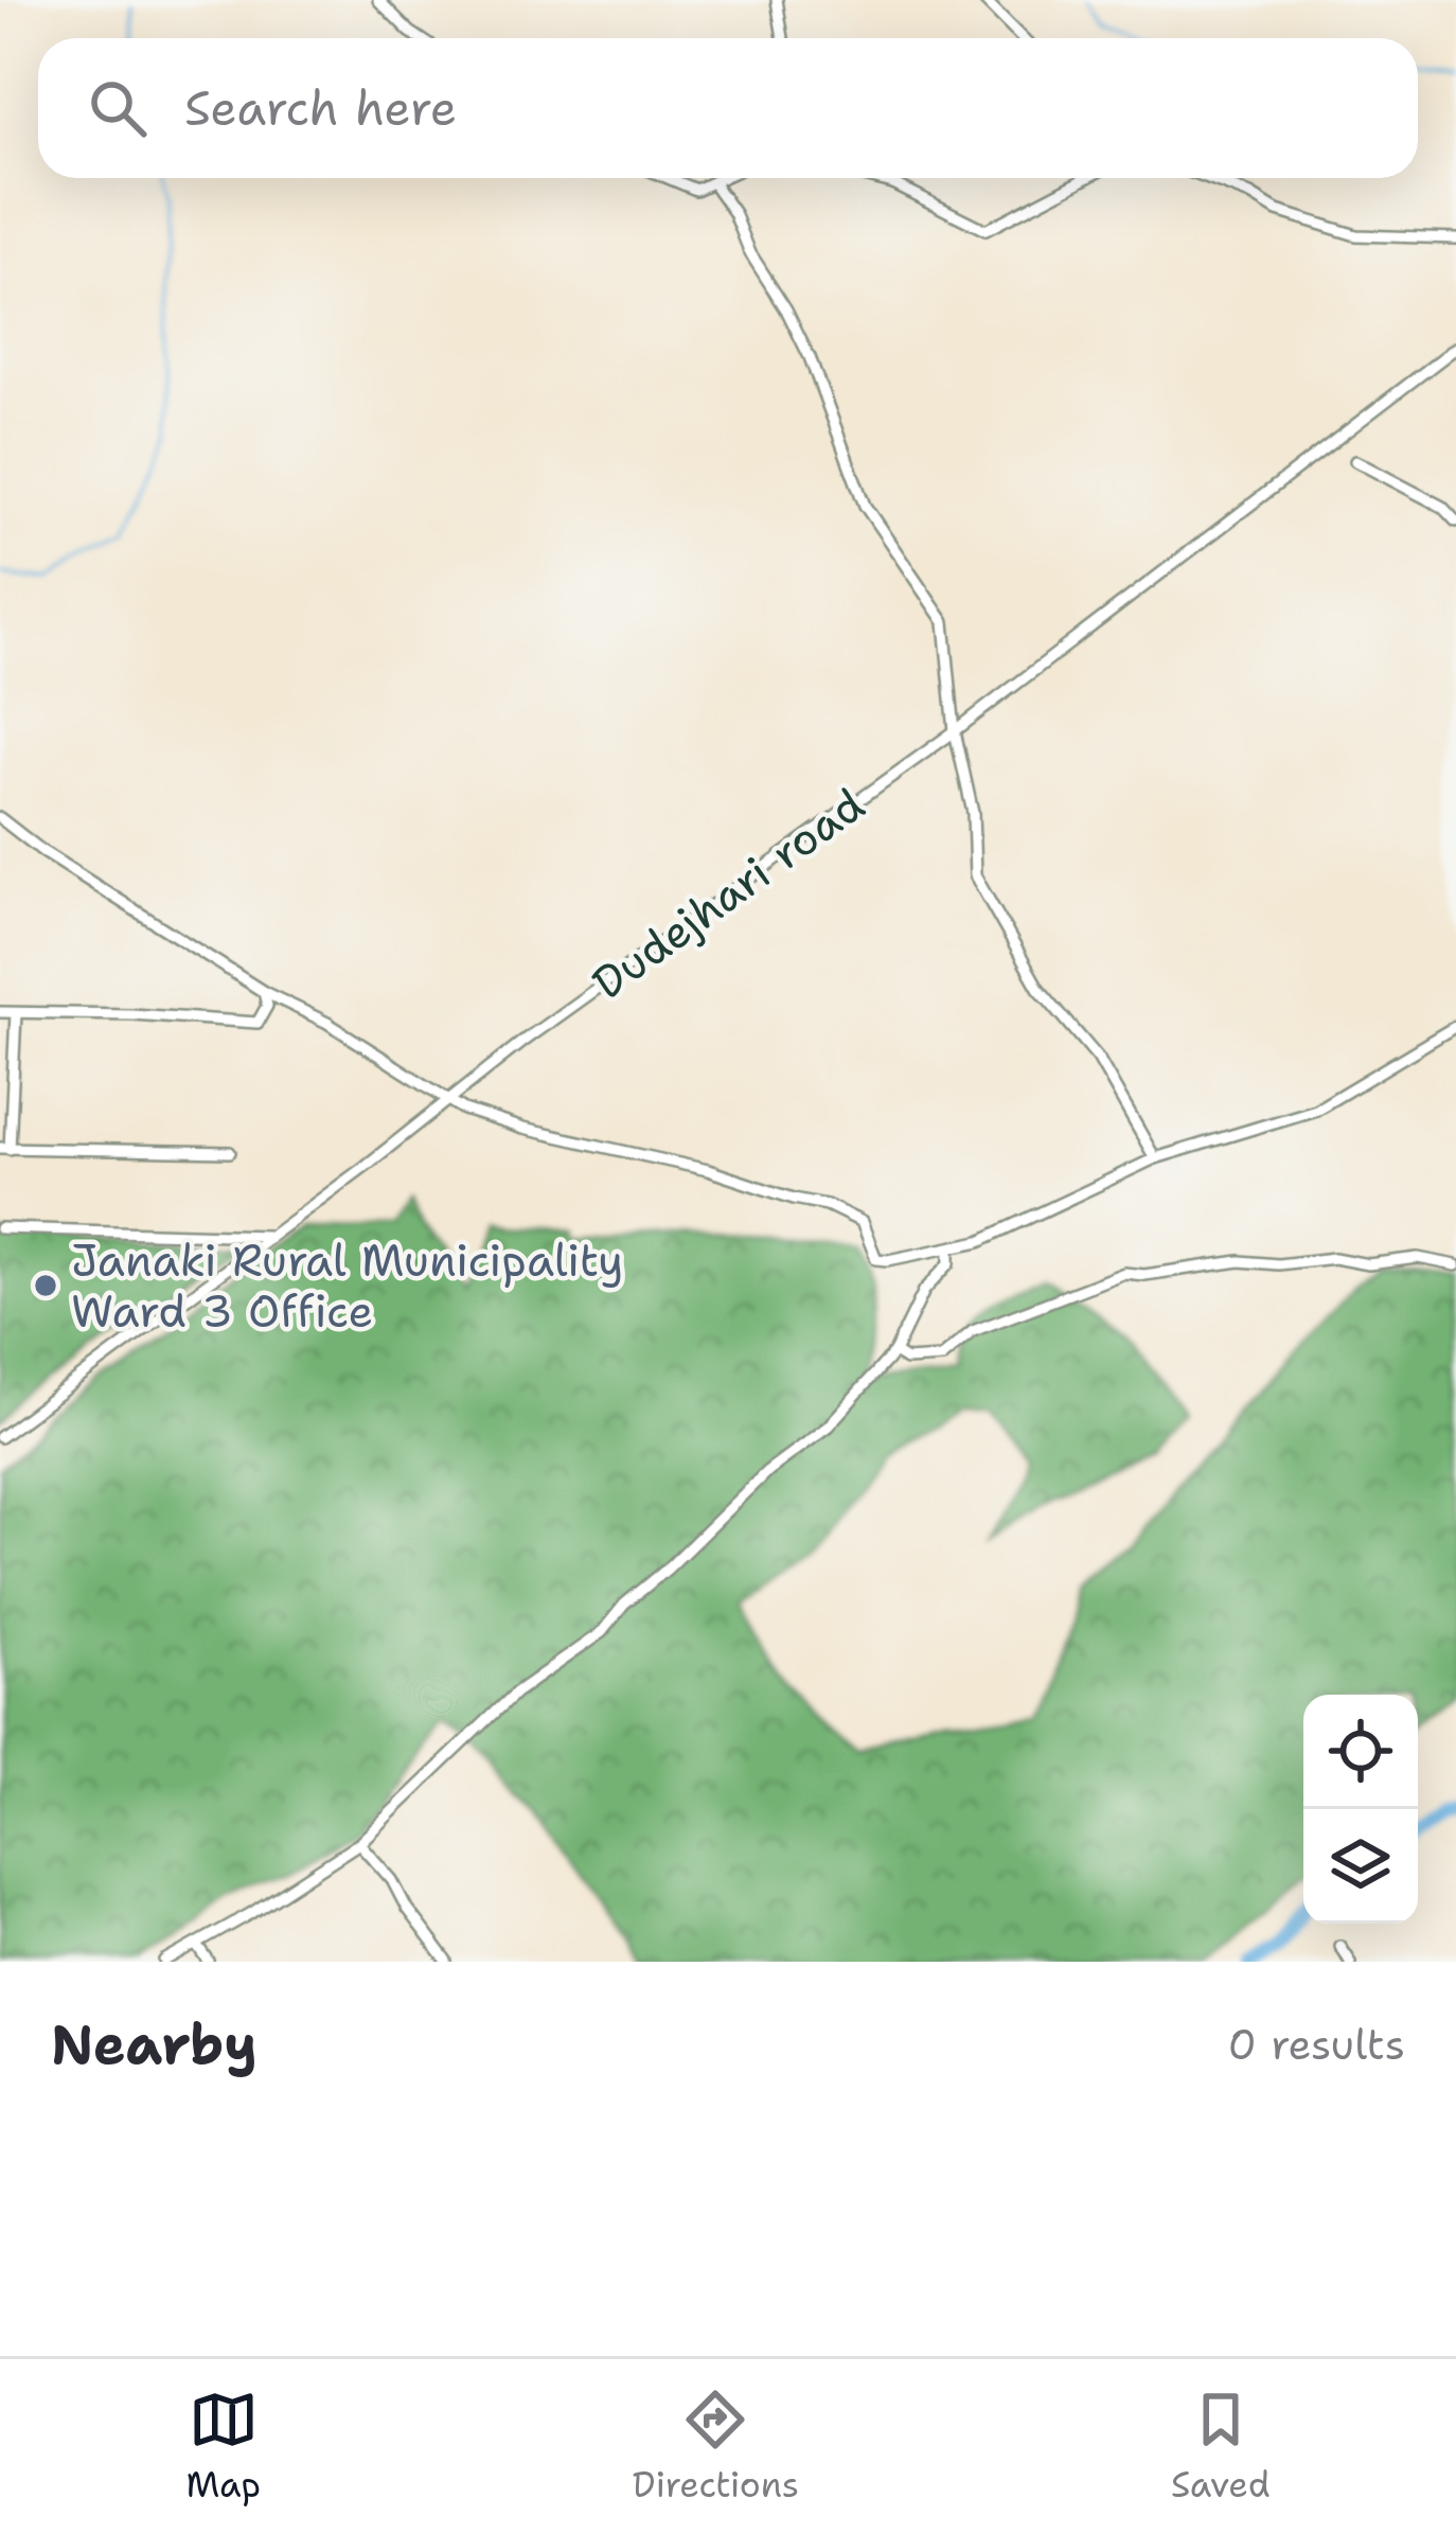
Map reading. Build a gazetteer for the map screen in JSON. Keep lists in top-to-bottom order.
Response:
{
  "streets": {
    "street": ["Dudejhari road"]
  },
  "places": ["Janaki Rural Municipality Ward 3 Office"],
  "page": {
    "search": "Search here",
    "heading": ["Nearby", "0 results"],
    "nav": ["Map", "Directions", "Saved"]
  }
}
